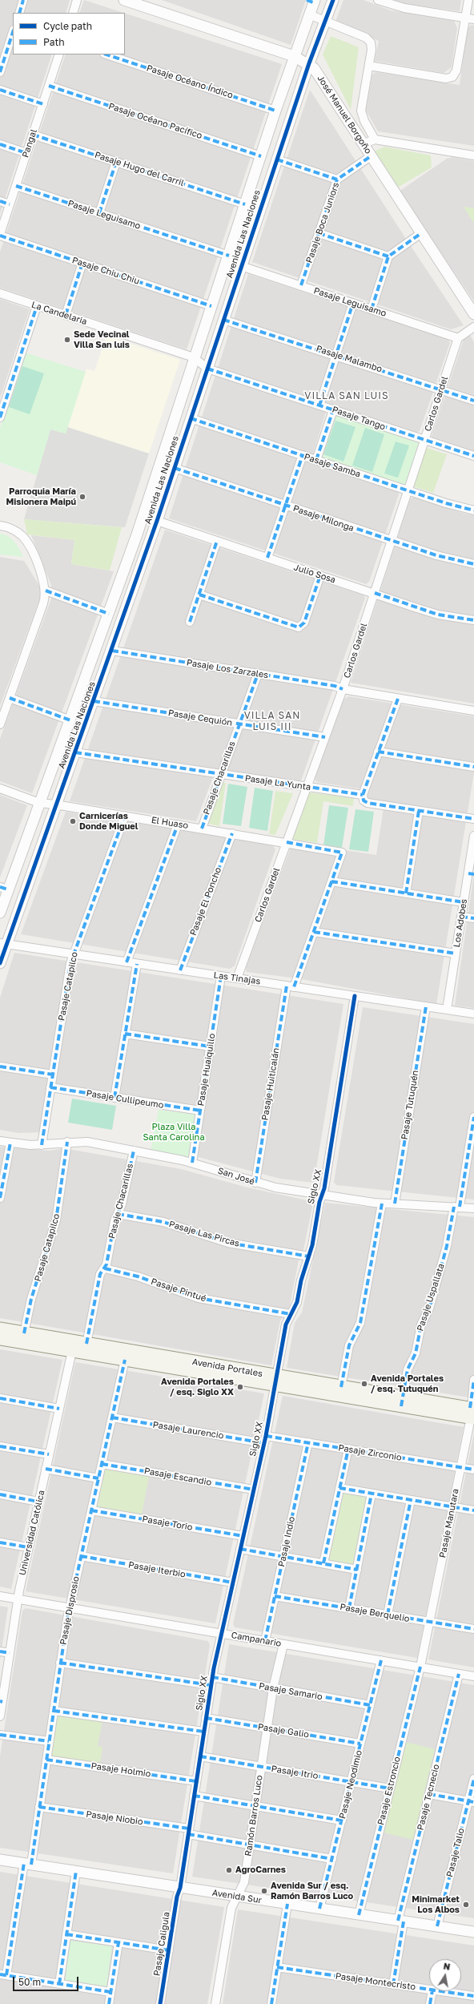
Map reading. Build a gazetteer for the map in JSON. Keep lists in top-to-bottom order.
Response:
{
  "streets": {
    "main road": ["Avenida Portales"],
    "street": [
      "Pasaje Océano Índico",
      "José Manuel Borgoño",
      "Pasaje Océano Pacífico",
      "Pangal",
      "Pasaje Hugo del Carril",
      "Pasaje Leguisamo",
      "Pasaje Boca Juniors",
      "Avenida Las Naciones",
      "Pasaje Chiu Chiu",
      "La Candelaria",
      "Pasaje Malambo",
      "Carlos Gardel",
      "Pasaje Tango",
      "Pasaje Samba",
      "Pasaje Milonga",
      "Julio Sosa",
      "Pasaje Los Zarzales",
      "Pasaje Cequión",
      "Pasaje Chacarillas",
      "Pasaje La Yunta",
      "El Huaso",
      "Pasaje El Poncho",
      "Los Adobes",
      "Las Tinajas",
      "Pasaje Catapilco",
      "Pasaje Huaiquillo",
      "Pasaje Huiticalán",
      "Pasaje Cullipeumo",
      "Pasaje Tutuquén",
      "San José",
      "Siglo XX",
      "Pasaje Las Pircas",
      "Pasaje Pintué",
      "Pasaje Uspallata",
      "Pasaje Laurencio",
      "Pasaje Zirconio",
      "Pasaje Escandio",
      "Pasaje Torio",
      "Pasaje Manutara",
      "Universidad Católica",
      "Pasaje Indio",
      "Pasaje Iterbio",
      "Pasaje Disprosio",
      "Pasaje Berquelio",
      "Campanario",
      "Pasaje Samario",
      "Pasaje Galio",
      "Pasaje Holmio",
      "Pasaje Itrio",
      "Pasaje Neodimio",
      "Pasaje Estroncio",
      "Pasaje Tecnecio",
      "Ramón Barros Luco",
      "Pasaje Niobio",
      "Pasaje Talio",
      "Avenida Sur",
      "Pasaje Caligula",
      "Pasaje Montecristo"
    ]
  },
  "crossings": [
    ["Pasaje Océano Índico", "Avenida Las Naciones"],
    ["José Manuel Borgoño", "Pasaje Boca Juniors"],
    ["José Manuel Borgoño", "Avenida Las Naciones"],
    ["Pasaje Océano Pacífico", "Pangal"],
    ["Pasaje Océano Pacífico", "Avenida Las Naciones"],
    ["Pangal", "Pasaje Hugo del Carril"],
    ["Pangal", "Pasaje Leguisamo"],
    ["Pangal", "Pasaje Chiu Chiu"],
    ["Pasaje Hugo del Carril", "Avenida Las Naciones"],
    ["Pasaje Leguisamo", "Pasaje Boca Juniors"],
    ["Pasaje Leguisamo", "Avenida Las Naciones"],
    ["Pasaje Leguisamo", "Carlos Gardel"],
    ["Avenida Las Naciones", "Pasaje Chiu Chiu"],
    ["Avenida Las Naciones", "La Candelaria"],
    ["Avenida Las Naciones", "Pasaje Malambo"],
    ["Avenida Las Naciones", "Pasaje Tango"],
    ["Avenida Las Naciones", "Pasaje Samba"],
    ["Avenida Las Naciones", "Pasaje Milonga"],
    ["Avenida Las Naciones", "Julio Sosa"],
    ["Avenida Las Naciones", "Pasaje Los Zarzales"],
    ["Avenida Las Naciones", "Pasaje Cequión"],
    ["Avenida Las Naciones", "Pasaje La Yunta"],
    ["Avenida Las Naciones", "El Huaso"],
    ["Avenida Las Naciones", "Las Tinajas"],
    ["La Candelaria", "Pasaje Tango"],
    ["Pasaje Malambo", "Carlos Gardel"],
    ["Carlos Gardel", "Pasaje Tango"],
    ["Carlos Gardel", "Pasaje Samba"],
    ["Carlos Gardel", "Pasaje Milonga"],
    ["Carlos Gardel", "Julio Sosa"],
    ["Carlos Gardel", "Pasaje Los Zarzales"],
    ["Carlos Gardel", "Pasaje Cequión"],
    ["Carlos Gardel", "Pasaje La Yunta"],
    ["Carlos Gardel", "El Huaso"],
    ["Carlos Gardel", "Las Tinajas"],
    ["Pasaje Los Zarzales", "Pasaje Chacarillas"],
    ["Pasaje Cequión", "Pasaje Chacarillas"],
    ["Pasaje Chacarillas", "Pasaje La Yunta"],
    ["Pasaje Chacarillas", "El Huaso"],
    ["Pasaje Chacarillas", "San José"],
    ["Pasaje Chacarillas", "Pasaje Las Pircas"],
    ["Pasaje Chacarillas", "Pasaje Pintué"],
    ["Pasaje Chacarillas", "Avenida Portales"],
    ["El Huaso", "Pasaje El Poncho"],
    ["El Huaso", "Pasaje Catapilco"],
    ["El Huaso", "Pasaje Huiticalán"],
    ["Pasaje El Poncho", "Las Tinajas"],
    ["Los Adobes", "Las Tinajas"],
    ["Las Tinajas", "Pasaje Catapilco"],
    ["Las Tinajas", "Pasaje Huaiquillo"],
    ["Las Tinajas", "Pasaje Huiticalán"],
    ["Las Tinajas", "Pasaje Tutuquén"],
    ["Las Tinajas", "Siglo XX"],
    ["Pasaje Catapilco", "Pasaje Cullipeumo"],
    ["Pasaje Catapilco", "San José"],
    ["Pasaje Catapilco", "Avenida Portales"],
    ["Pasaje Huaiquillo", "Pasaje Cullipeumo"],
    ["Pasaje Huaiquillo", "San José"],
    ["Pasaje Huiticalán", "San José"],
    ["Pasaje Tutuquén", "San José"],
    ["San José", "Siglo XX"],
    ["San José", "Pasaje Uspallata"],
    ["Siglo XX", "Pasaje Las Pircas"],
    ["Siglo XX", "Pasaje Pintué"],
    ["Siglo XX", "Avenida Portales"],
    ["Siglo XX", "Pasaje Laurencio"],
    ["Siglo XX", "Pasaje Zirconio"],
    ["Siglo XX", "Pasaje Escandio"],
    ["Siglo XX", "Pasaje Torio"],
    ["Siglo XX", "Pasaje Iterbio"],
    ["Siglo XX", "Campanario"],
    ["Siglo XX", "Pasaje Samario"],
    ["Siglo XX", "Pasaje Galio"],
    ["Siglo XX", "Pasaje Holmio"],
    ["Siglo XX", "Pasaje Itrio"],
    ["Siglo XX", "Pasaje Niobio"],
    ["Siglo XX", "Avenida Sur"],
    ["Siglo XX", "Pasaje Caligula"],
    ["Pasaje Uspallata", "Avenida Portales"],
    ["Avenida Portales", "Pasaje Manutara"],
    ["Avenida Portales", "Universidad Católica"],
    ["Avenida Portales", "Pasaje Disprosio"],
    ["Pasaje Laurencio", "Pasaje Zirconio"],
    ["Pasaje Laurencio", "Pasaje Disprosio"],
    ["Pasaje Zirconio", "Pasaje Manutara"],
    ["Pasaje Zirconio", "Pasaje Indio"],
    ["Pasaje Escandio", "Pasaje Disprosio"],
    ["Pasaje Torio", "Pasaje Disprosio"],
    ["Pasaje Manutara", "Pasaje Berquelio"],
    ["Pasaje Manutara", "Campanario"],
    ["Pasaje Manutara", "Pasaje Estroncio"],
    ["Universidad Católica", "Campanario"],
    ["Pasaje Indio", "Pasaje Berquelio"],
    ["Pasaje Indio", "Campanario"],
    ["Pasaje Iterbio", "Pasaje Disprosio"],
    ["Pasaje Disprosio", "Campanario"],
    ["Pasaje Disprosio", "Pasaje Samario"],
    ["Pasaje Disprosio", "Pasaje Holmio"],
    ["Pasaje Disprosio", "Pasaje Niobio"],
    ["Pasaje Disprosio", "Avenida Sur"],
    ["Campanario", "Pasaje Neodimio"],
    ["Campanario", "Pasaje Estroncio"],
    ["Campanario", "Pasaje Tecnecio"],
    ["Campanario", "Ramón Barros Luco"],
    ["Pasaje Samario", "Pasaje Neodimio"],
    ["Pasaje Samario", "Ramón Barros Luco"],
    ["Pasaje Galio", "Pasaje Neodimio"],
    ["Pasaje Galio", "Ramón Barros Luco"],
    ["Pasaje Itrio", "Pasaje Neodimio"],
    ["Pasaje Itrio", "Pasaje Estroncio"],
    ["Pasaje Itrio", "Ramón Barros Luco"],
    ["Pasaje Neodimio", "Pasaje Niobio"],
    ["Pasaje Neodimio", "Avenida Sur"],
    ["Pasaje Estroncio", "Avenida Sur"],
    ["Pasaje Tecnecio", "Avenida Sur"],
    ["Pasaje Tecnecio", "Pasaje Montecristo"],
    ["Ramón Barros Luco", "Pasaje Niobio"],
    ["Ramón Barros Luco", "Avenida Sur"],
    ["Pasaje Talio", "Avenida Sur"],
    ["Avenida Sur", "Pasaje Caligula"]
  ],
  "districts": ["VILLA SAN LUIS", "VILLA SAN LUIS III"],
  "parks": ["Plaza Villa Santa Carolina"],
  "places": [
    "Sede Vecinal Villa San luis",
    "Parroquia María Misionera Maipú",
    "Carnicerías Donde Miguel",
    "Avenida Portales / esq. Tutuquén",
    "Avenida Portales / esq. Siglo XX",
    "AgroCarnes",
    "Avenida Sur / esq. Ramón Barros Luco",
    "Minimarket Los Albos"
  ],
  "legend": ["Cycle path", "Path"],
  "scale_bar": "50 m",
  "north": "top"
}
